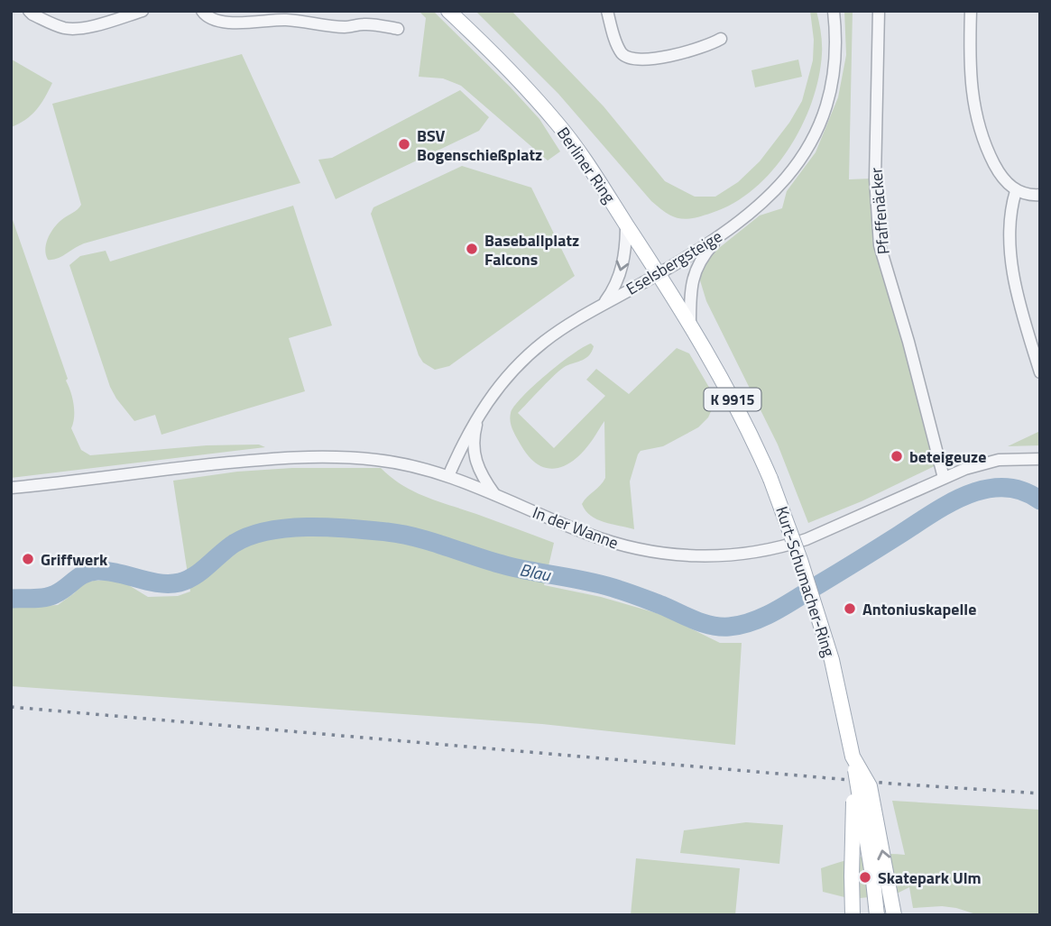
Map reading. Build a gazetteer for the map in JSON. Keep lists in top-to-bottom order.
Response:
{
  "streets": {
    "main road": ["Berliner Ring", "K 9915", "Kurt-Schumacher-Ring"],
    "street": ["Pfaffenäcker", "Eselsbergsteige", "In der Wanne"]
  },
  "crossings": [
    ["Berliner Ring", "Eselsbergsteige"],
    ["Berliner Ring", "Kurt-Schumacher-Ring"],
    ["Pfaffenäcker", "In der Wanne"],
    ["Eselsbergsteige", "In der Wanne"],
    ["Eselsbergsteige", "Kurt-Schumacher-Ring"]
  ],
  "water": ["Blau"],
  "places": [
    "BSV Bogenschießplatz",
    "Baseballplatz Falcons",
    "beteigeuze",
    "Griffwerk",
    "Antoniuskapelle",
    "Skatepark Ulm"
  ]
}
